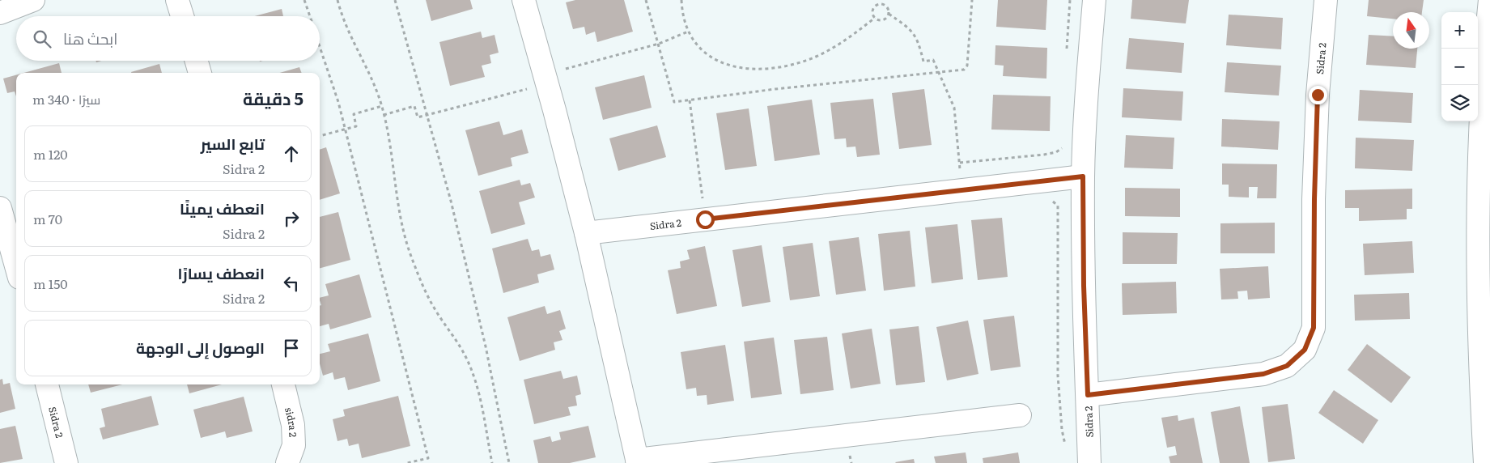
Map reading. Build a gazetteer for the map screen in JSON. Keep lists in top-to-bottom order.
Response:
{
  "streets": {
    "street": ["Sidra 2", "sidra 2"]
  },
  "north": "top",
  "page": {
    "map_buttons": ["+", "−"],
    "search": "ابحث هنا",
    "heading": ["5 دقيقة", "سيرًا · 340 m"],
    "list": [
      ["تابع السير", "Sidra 2", "120 m"],
      ["انعطف يمينًا", "Sidra 2", "70 m"],
      ["انعطف يسارًا", "Sidra 2", "150 m"],
      "الوصول إلى الوجهة"
    ]
  }
}
